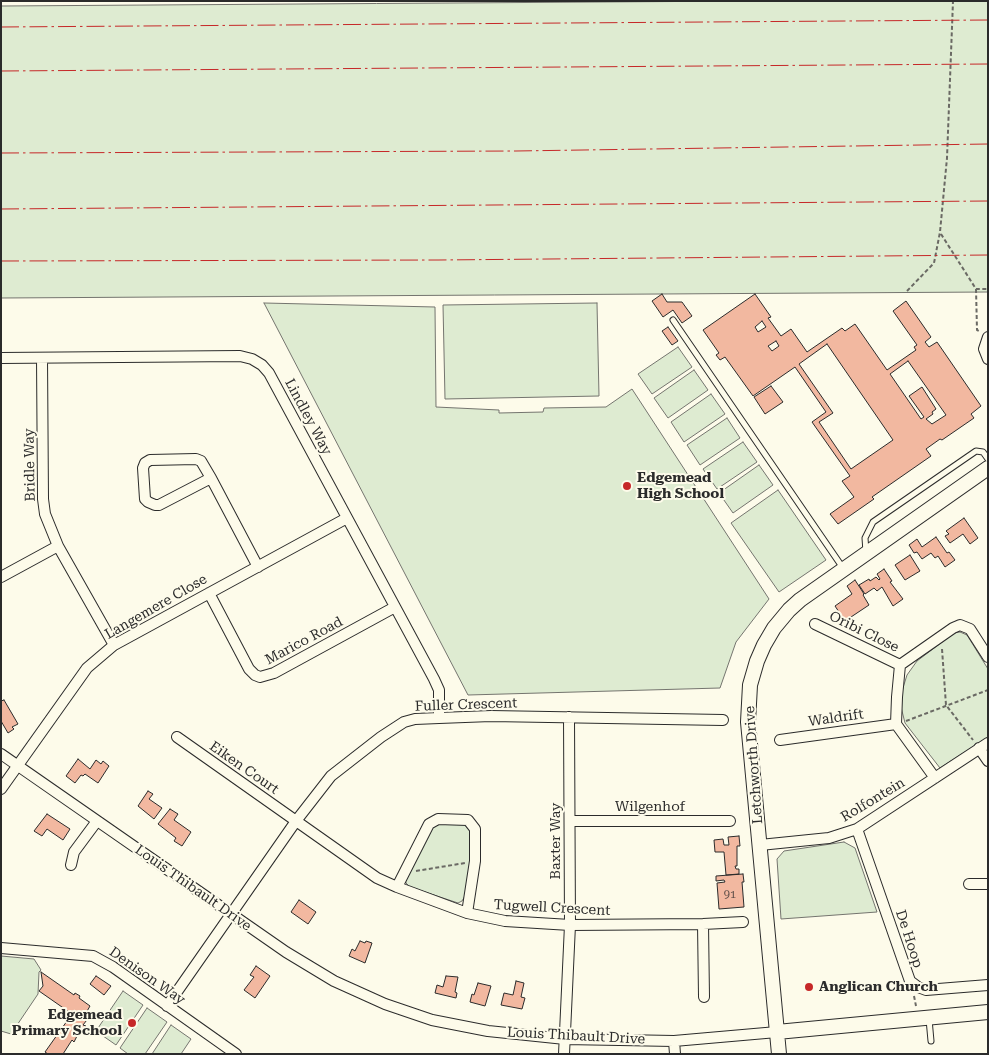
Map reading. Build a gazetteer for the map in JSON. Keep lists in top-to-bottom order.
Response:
{
  "streets": {
    "street": [
      "Lindley Way",
      "Bridle Way",
      "Langemere Close",
      "Oribi Close",
      "Marico Road",
      "Fuller Crescent",
      "Waldrift",
      "Letchworth Drive",
      "Eiken Court",
      "Rolfontein",
      "Wilgenhof",
      "Baxter Way",
      "Louis Thibault Drive",
      "Tugwell Crescent",
      "De Hoop",
      "Denison Way"
    ]
  },
  "crossings": [
    ["Lindley Way", "Bridle Way"],
    ["Lindley Way", "Langemere Close"],
    ["Lindley Way", "Marico Road"],
    ["Lindley Way", "Fuller Crescent"],
    ["Bridle Way", "Langemere Close"],
    ["Langemere Close", "Marico Road"],
    ["Langemere Close", "Louis Thibault Drive"],
    ["Fuller Crescent", "Eiken Court"],
    ["Fuller Crescent", "Baxter Way"],
    ["Fuller Crescent", "Louis Thibault Drive"],
    ["Fuller Crescent", "Tugwell Crescent"],
    ["Fuller Crescent", "Denison Way"],
    ["Letchworth Drive", "Rolfontein"],
    ["Letchworth Drive", "Louis Thibault Drive"],
    ["Eiken Court", "Tugwell Crescent"],
    ["Rolfontein", "De Hoop"],
    ["Wilgenhof", "Baxter Way"],
    ["Baxter Way", "Louis Thibault Drive"],
    ["Baxter Way", "Tugwell Crescent"]
  ],
  "places": ["Edgemead High School", "Anglican Church", "Edgemead Primary School"],
  "house_numbers": ["91"]
}
